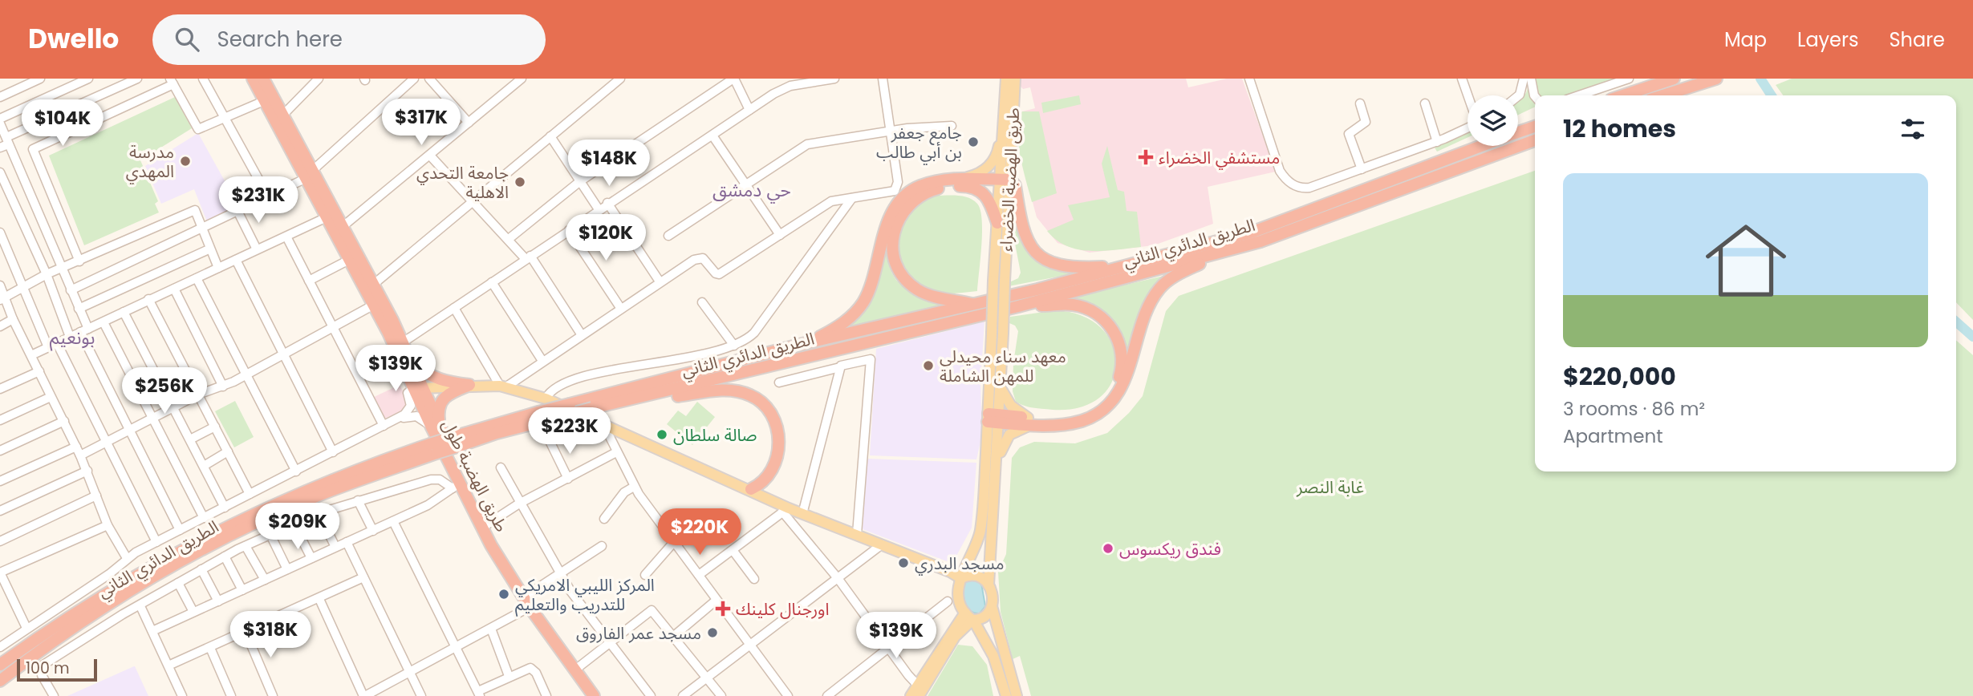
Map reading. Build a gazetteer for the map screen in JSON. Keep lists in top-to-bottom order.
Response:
{
  "streets": {
    "highway": ["الطريق الدائري الثاني", "طريق الهضبة طول"],
    "main road": ["طريق الهضبة الخضراء"]
  },
  "districts": ["حي دمشق", "بونعيم"],
  "parks": ["غابة النصر"],
  "places": {
    "other": [
      "جامع جعفر بن أبي طالب",
      "مدرسة المهدي",
      "جامعة التحدي الاهلية",
      "معهد سناء محيدلي للمهن الشاملة",
      "صالة سلطان",
      "فندق ريكسوس",
      "مسجد البدري",
      "المركز الليبي الامريكي للتدريب والتعليم",
      "مسجد عمر الفاروق"
    ],
    "health": ["مستشفي الخضراء", "اورجنال كلينك"]
  },
  "scale_bar": "100 m",
  "page": {
    "header": "Dwello",
    "search": "Search here",
    "nav": ["Map", "Layers", "Share"],
    "heading": "12 homes",
    "price": [
      "$317K",
      "$104K",
      "$148K",
      "$231K",
      "$120K",
      "$139K",
      "$256K",
      "$223K",
      "$209K",
      "$220K",
      "$318K",
      "$139K"
    ],
    "list": [
      {
        "name": "$220,000",
        "note": "3 rooms · 86 m² · Apartment"
      }
    ],
    "scale": "100 m"
  }
}
